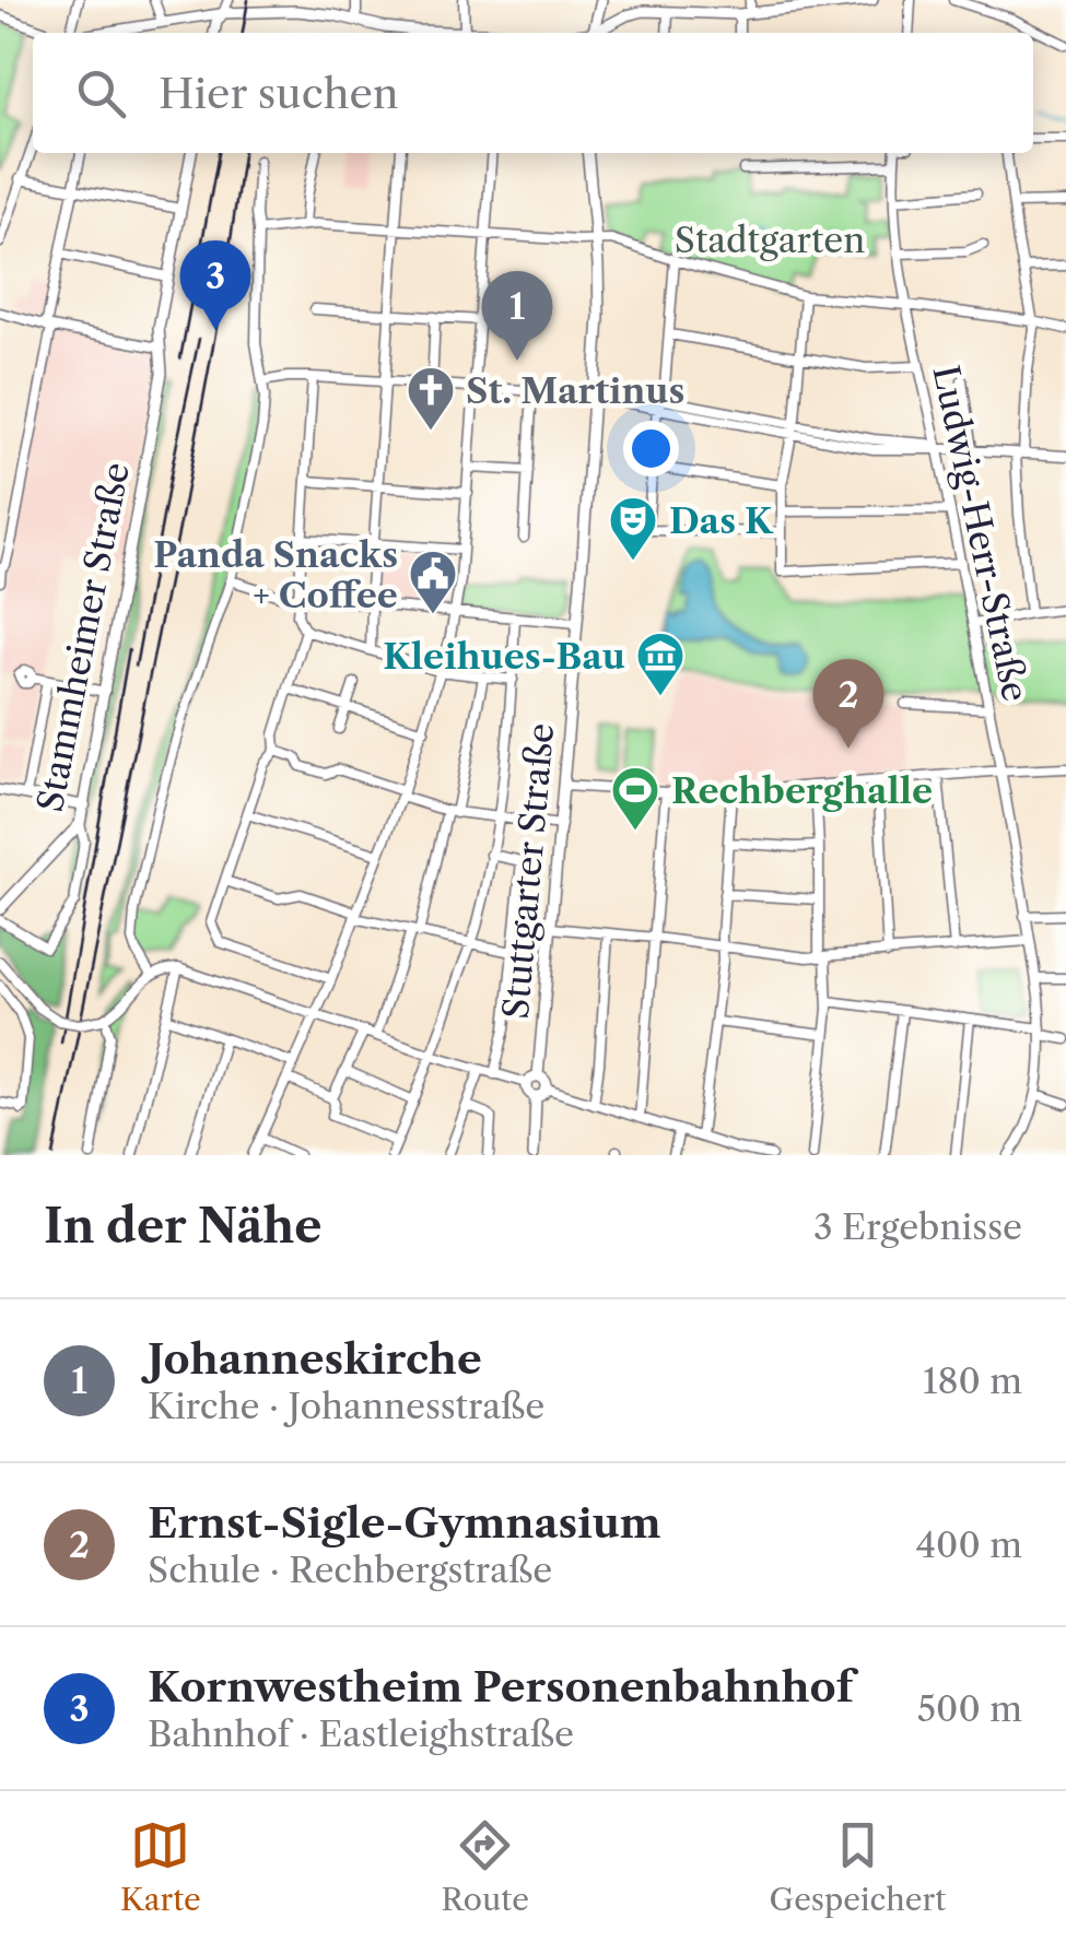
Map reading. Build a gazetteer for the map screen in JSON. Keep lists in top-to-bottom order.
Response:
{
  "streets": {
    "main road": ["Stammheimer Straße", "Stuttgarter Straße"],
    "street": ["Ludwig-Herr-Straße"]
  },
  "parks": ["Stadtgarten"],
  "places": {
    "church": ["St. Martinus"],
    "theatre": ["Das K"],
    "public building": ["Panda Snacks + Coffee"],
    "museum": ["Kleihues-Bau"],
    "sports": ["Rechberghalle"]
  },
  "page": {
    "search": "Hier suchen",
    "pins": ["3", "1", "2"],
    "heading": ["In der Nähe", "3 Ergebnisse"],
    "list": [
      {
        "mark": "1",
        "name": "Johanneskirche",
        "note": "Kirche · Johannesstraße",
        "value": "180 m"
      },
      {
        "mark": "2",
        "name": "Ernst-Sigle-Gymnasium",
        "note": "Schule · Rechbergstraße",
        "value": "400 m"
      },
      {
        "mark": "3",
        "name": "Kornwestheim Personenbahnhof",
        "note": "Bahnhof · Eastleighstraße",
        "value": "500 m"
      }
    ],
    "nav": ["Karte", "Route", "Gespeichert"]
  }
}
